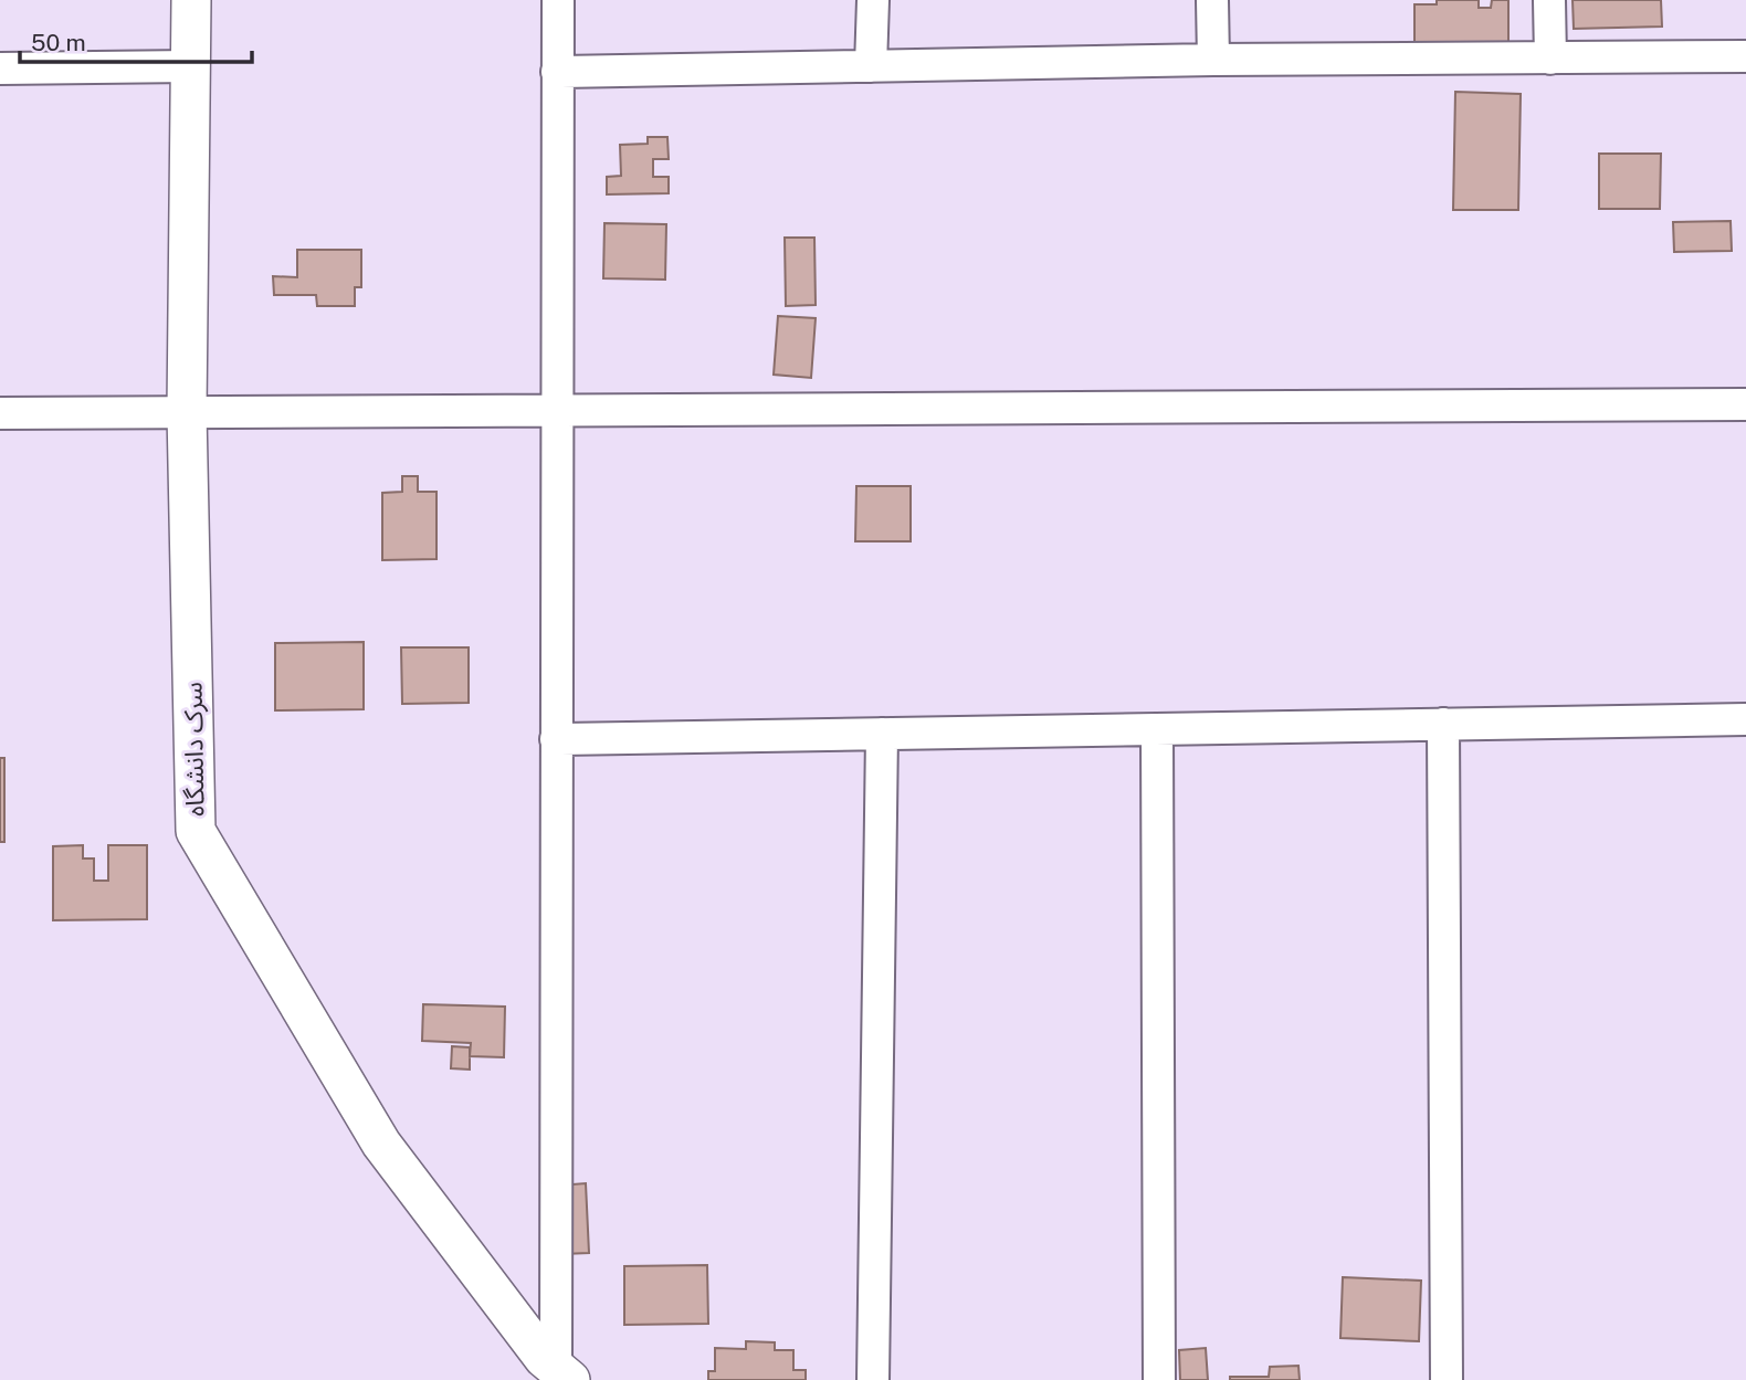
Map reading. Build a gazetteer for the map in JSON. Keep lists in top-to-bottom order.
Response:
{
  "streets": {
    "street": ["سرک دانشگاه"]
  },
  "scale_bar": "50 m"
}
